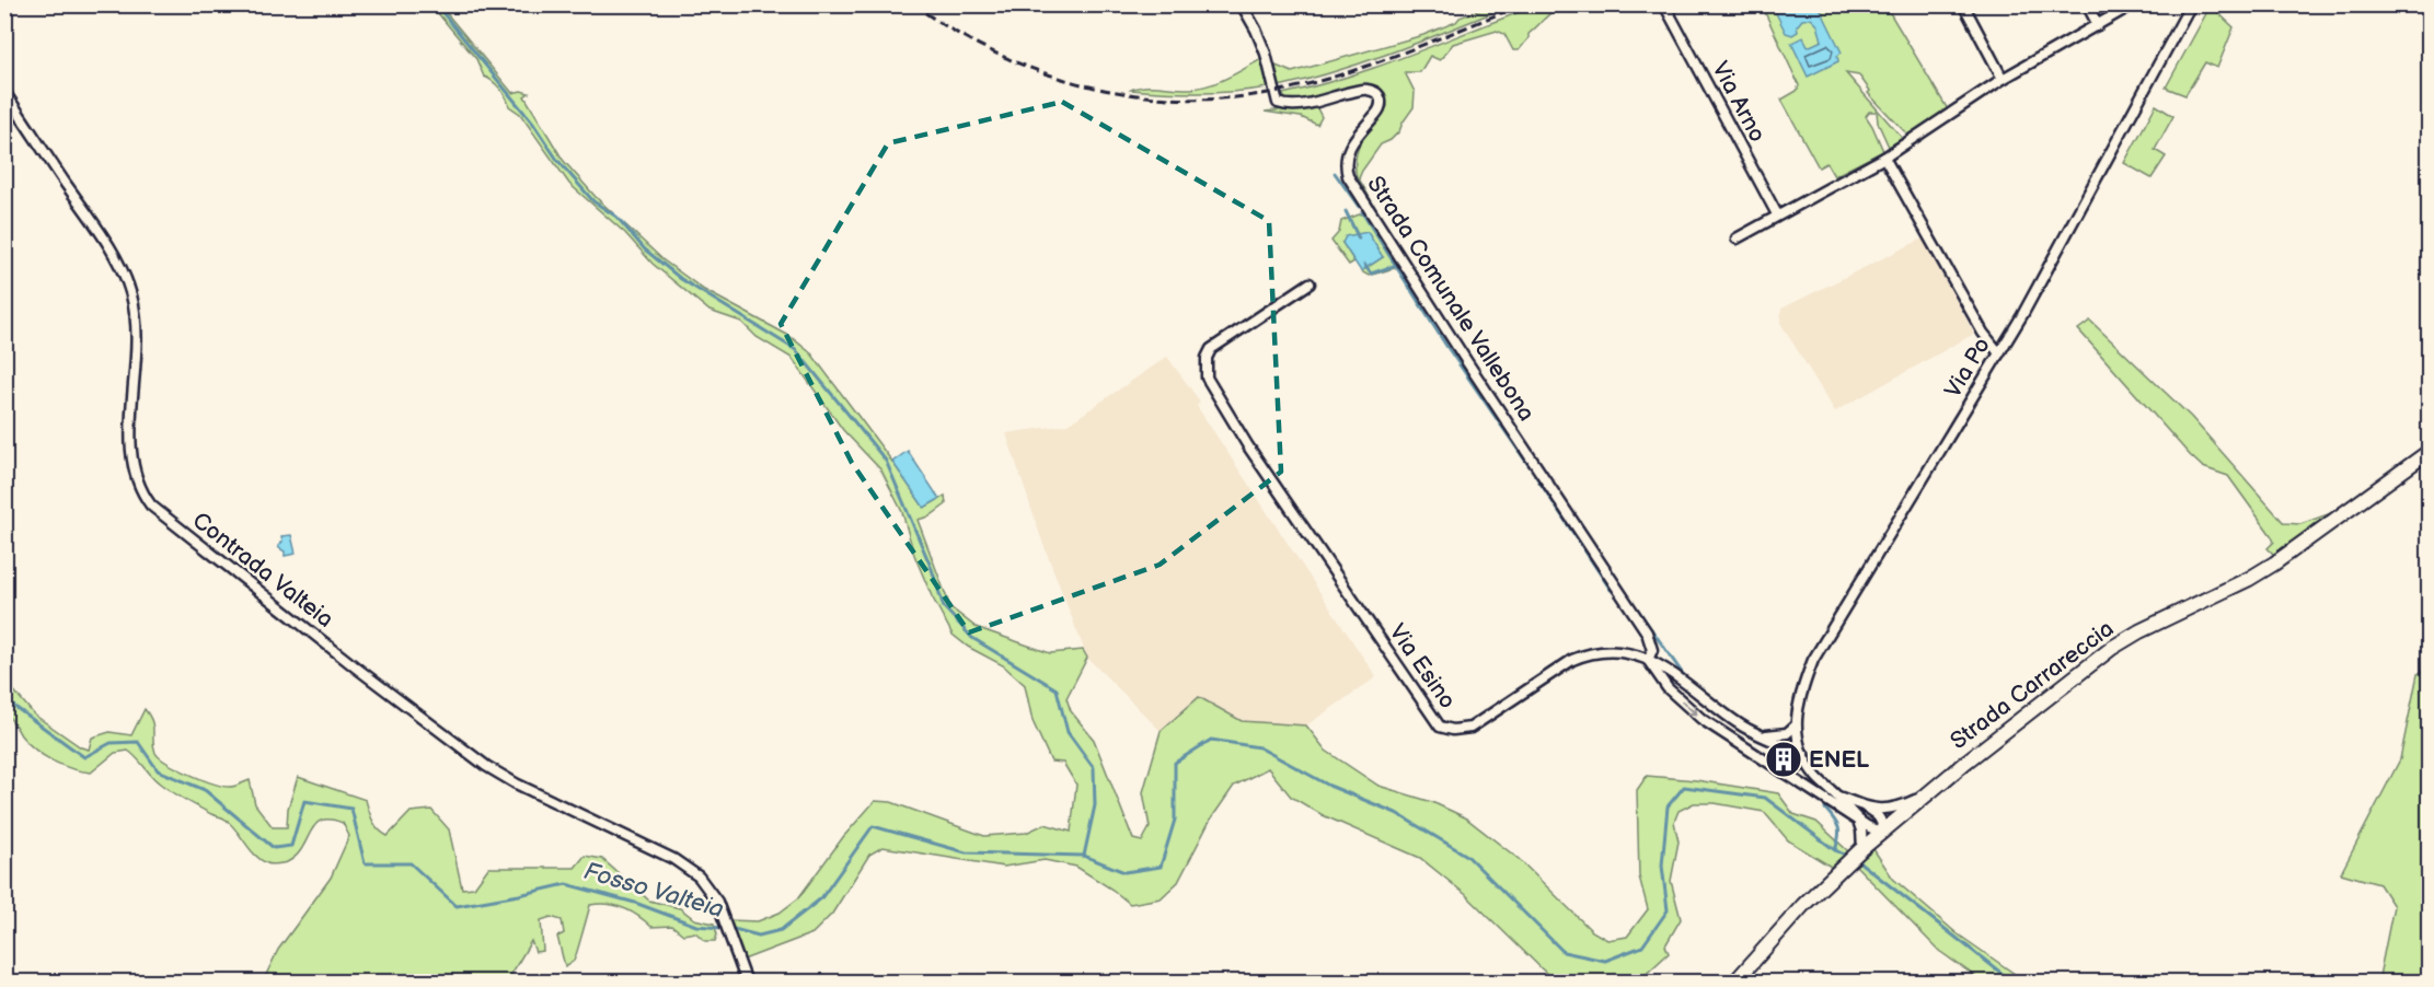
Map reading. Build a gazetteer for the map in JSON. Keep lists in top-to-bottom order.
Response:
{
  "streets": {
    "main road": ["Strada Carrareccia"],
    "street": [
      "Via Arno",
      "Strada Comunale Vallebona",
      "Via Po",
      "Contrada Valteia",
      "Via Esino"
    ]
  },
  "crossings": [
    ["Strada Comunale Vallebona", "Via Esino"],
    ["Via Po", "Via Esino"]
  ],
  "water": ["Fosso Valteia"],
  "places": {
    "building": ["ENEL"]
  }
}
